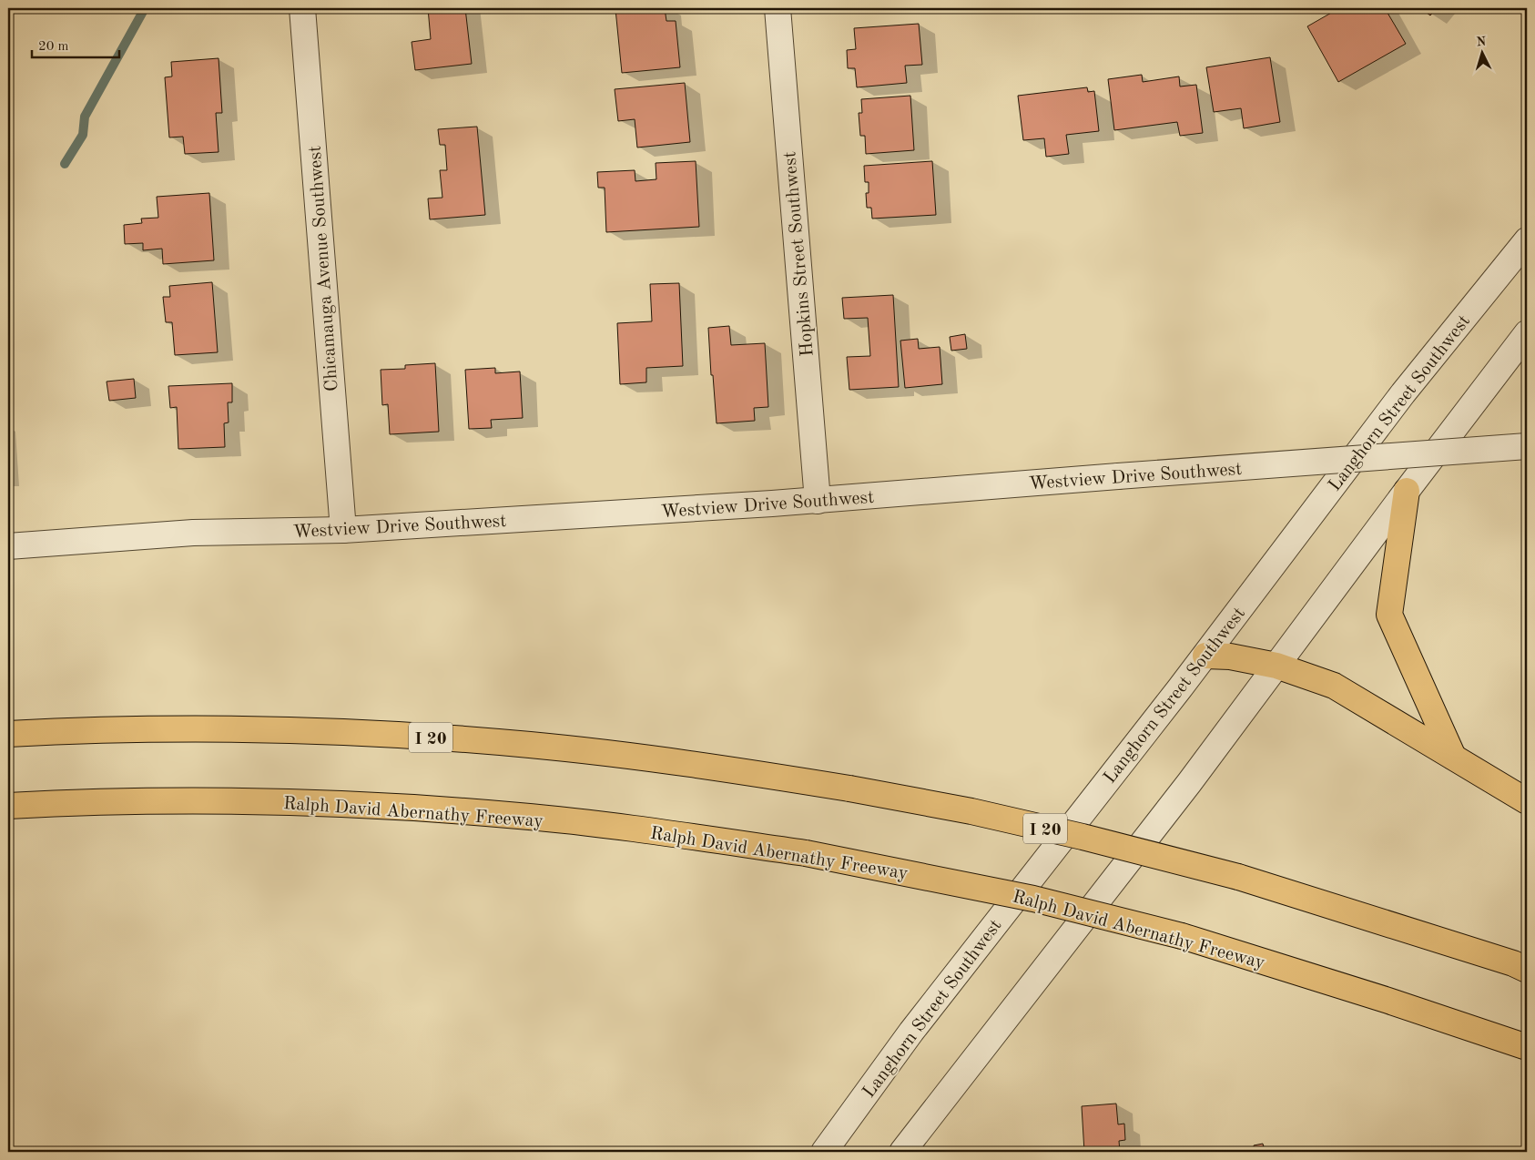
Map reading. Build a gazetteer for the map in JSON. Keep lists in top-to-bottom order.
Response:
{
  "streets": {
    "highway": ["I 20", "Ralph David Abernathy Freeway"],
    "street": [
      "Hopkins Street Southwest",
      "Chicamauga Avenue Southwest",
      "Langhorn Street Southwest",
      "Westview Drive Southwest"
    ]
  },
  "crossings": [
    ["Hopkins Street Southwest", "Westview Drive Southwest"],
    ["Chicamauga Avenue Southwest", "Westview Drive Southwest"]
  ],
  "scale_bar": "20 m",
  "north": "top"
}
